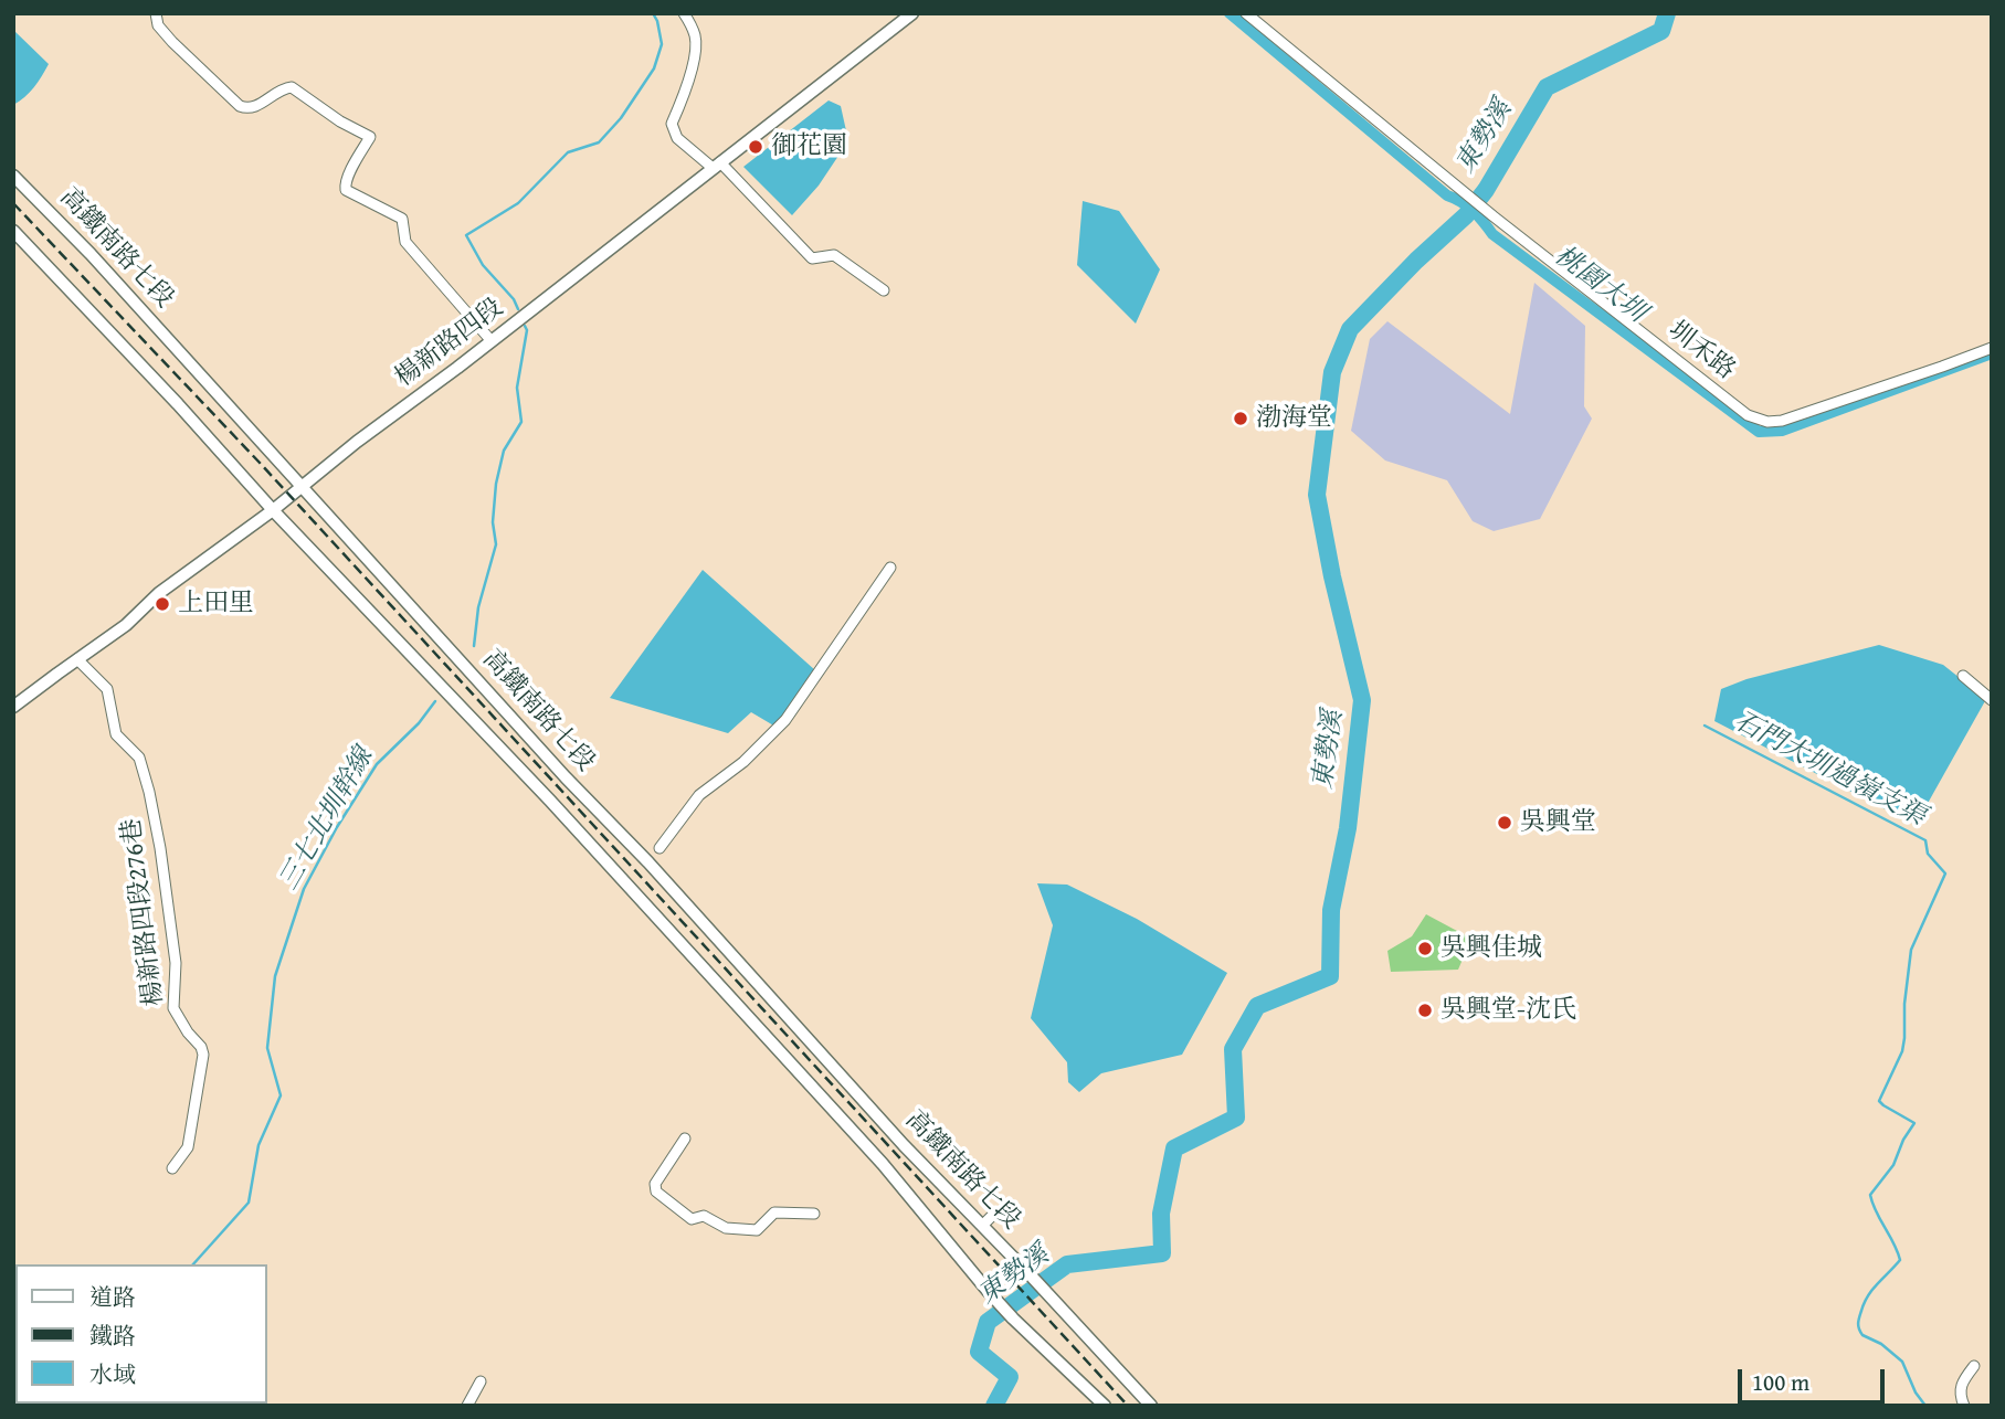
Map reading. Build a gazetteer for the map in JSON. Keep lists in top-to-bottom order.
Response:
{
  "streets": {
    "main road": ["高鐵南路七段", "楊新路四段"],
    "street": ["圳禾路", "楊新路四段276巷"]
  },
  "crossings": [
    ["高鐵南路七段", "楊新路四段"],
    ["楊新路四段", "楊新路四段276巷"]
  ],
  "water": [
    "東勢溪",
    "桃園大圳",
    "石門大圳過嶺支渠",
    "三七北圳幹線"
  ],
  "places": [
    "御花園",
    "渤海堂",
    "上田里",
    "吳興堂",
    "吳興佳城",
    "吳興堂-沈氏"
  ],
  "legend": ["道路", "鐵路", "水域"],
  "scale_bar": "100 m"
}
